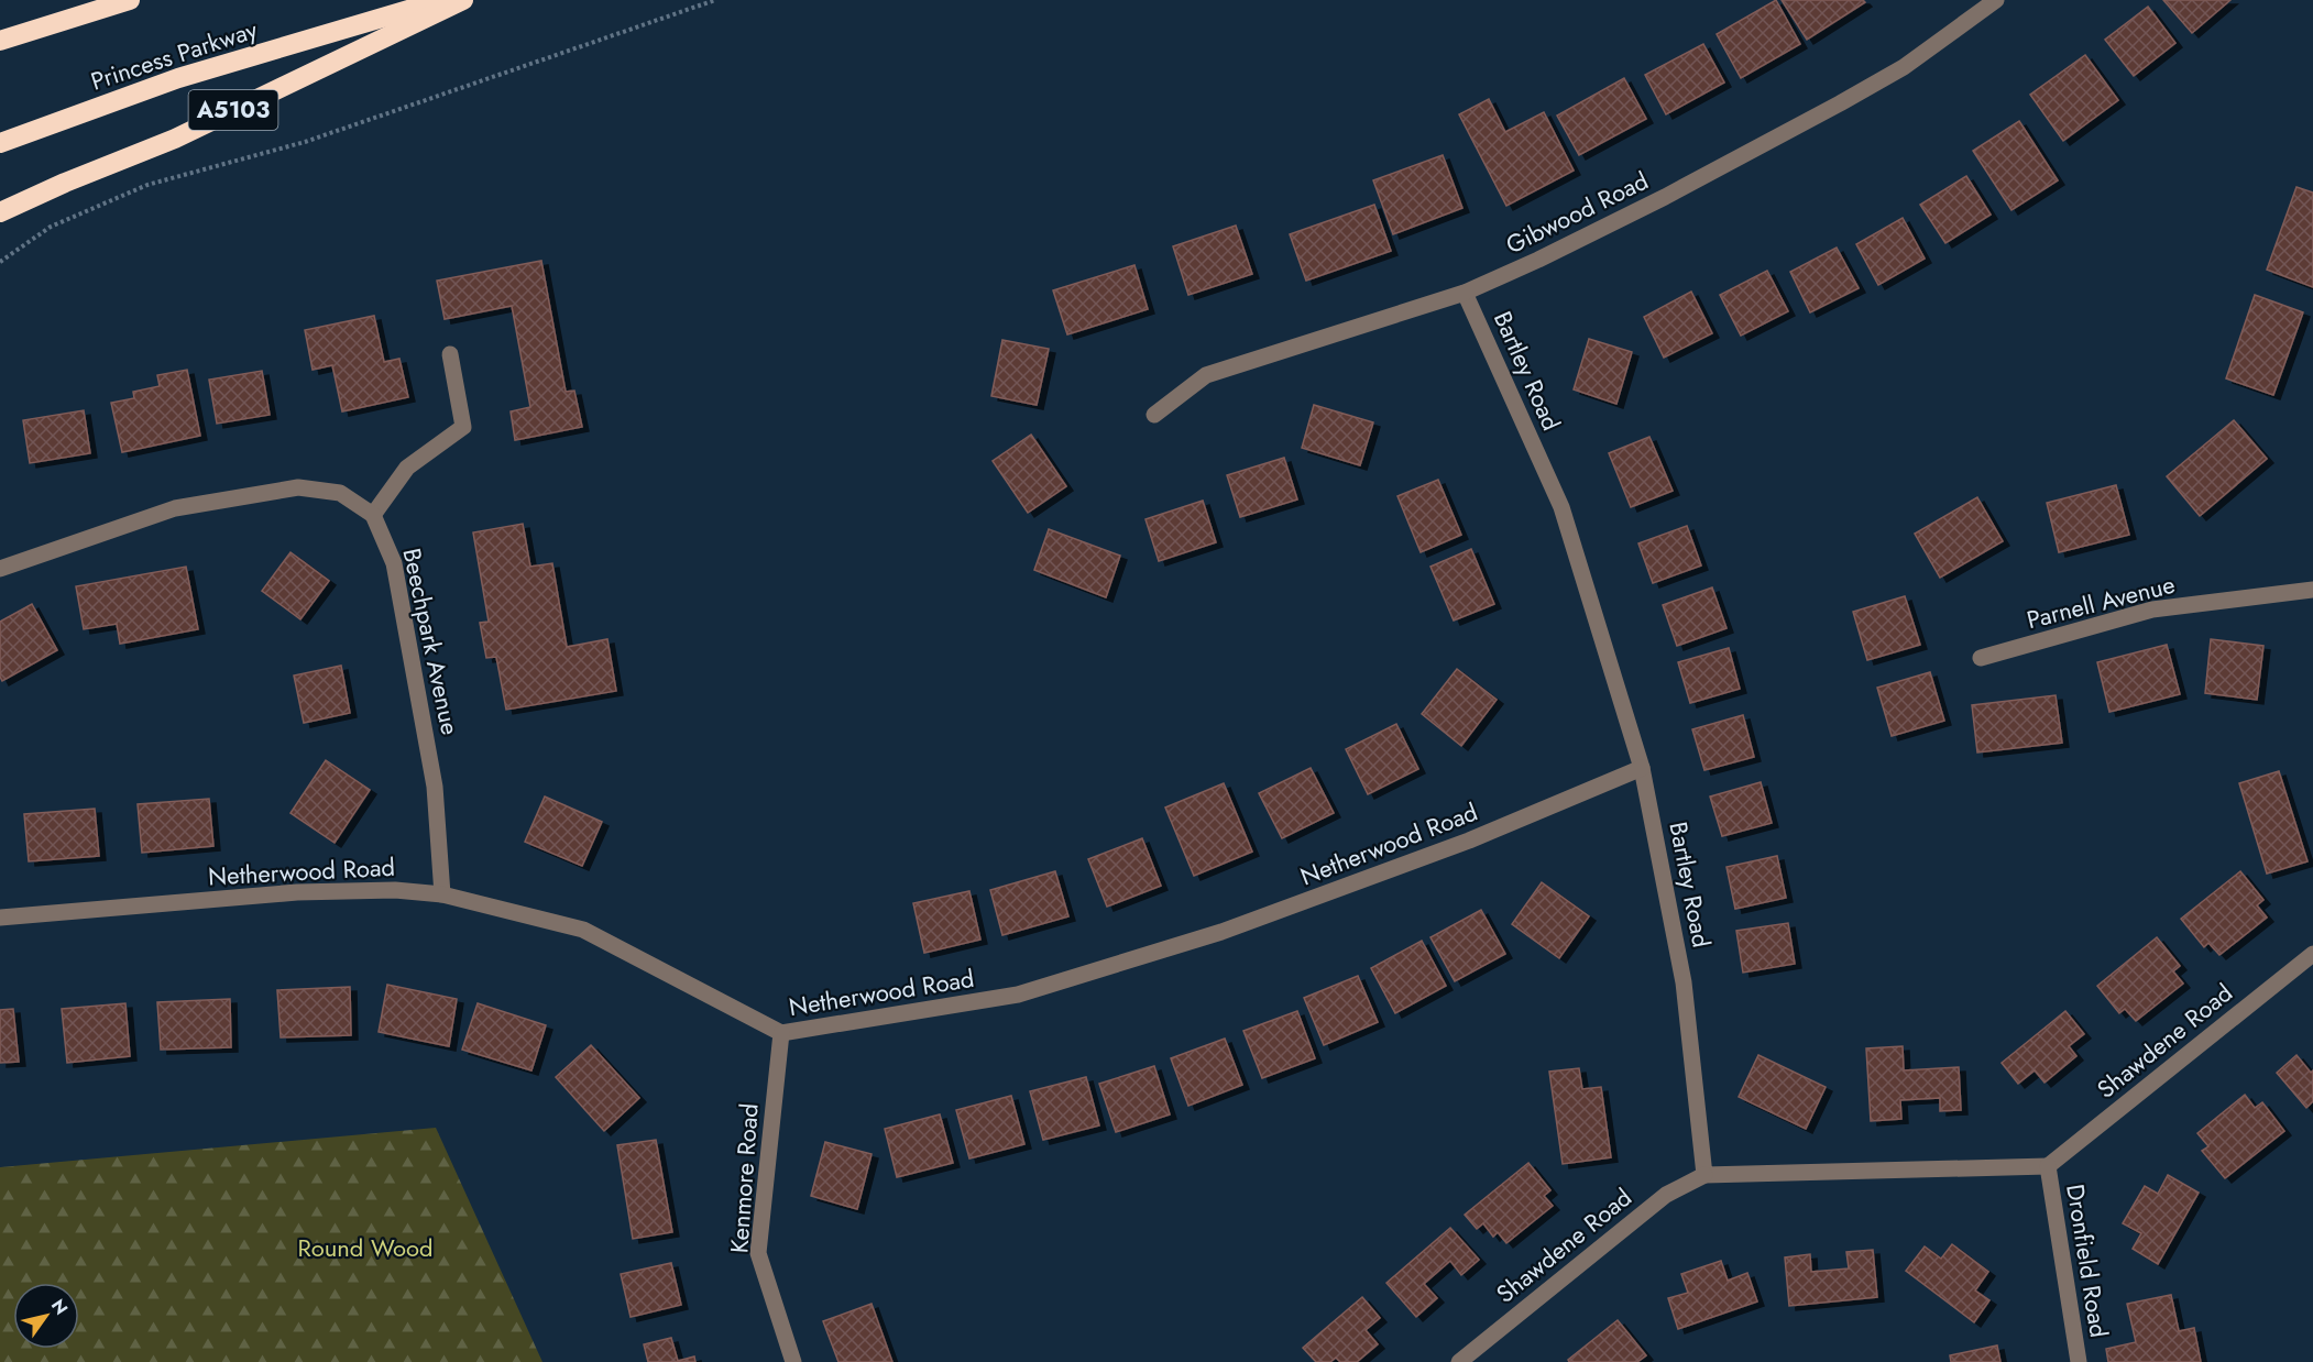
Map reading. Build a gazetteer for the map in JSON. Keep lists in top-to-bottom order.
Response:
{
  "streets": {
    "highway": ["Princess Parkway", "A5103"],
    "street": [
      "Gibwood Road",
      "Bartley Road",
      "Parnell Avenue",
      "Beechpark Avenue",
      "Netherwood Road",
      "Shawdene Road",
      "Kenmore Road",
      "Dronfield Road"
    ]
  },
  "crossings": [
    ["Gibwood Road", "Bartley Road"],
    ["Bartley Road", "Netherwood Road"],
    ["Bartley Road", "Shawdene Road"],
    ["Beechpark Avenue", "Netherwood Road"],
    ["Netherwood Road", "Kenmore Road"],
    ["Shawdene Road", "Dronfield Road"]
  ],
  "parks": ["Round Wood"],
  "north": "top right"
}
